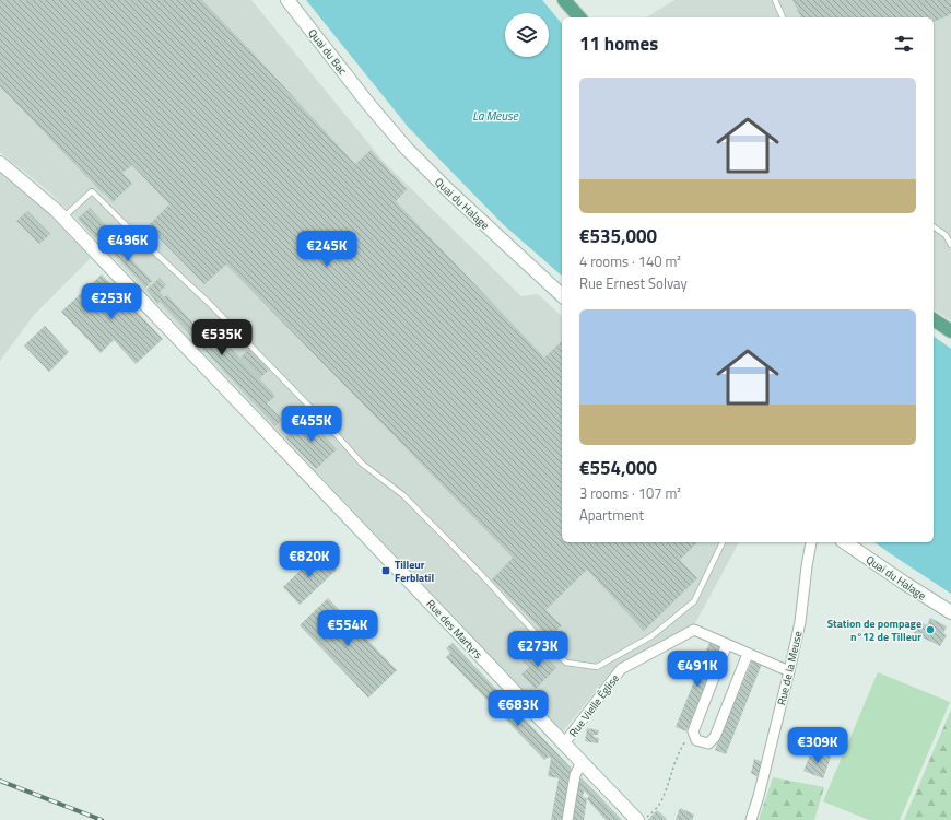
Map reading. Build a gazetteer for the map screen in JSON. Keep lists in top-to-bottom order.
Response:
{
  "streets": {
    "street": [
      "Quai du Bac",
      "Quai du Halage",
      "Rue des Martyrs",
      "Rue de la Meuse",
      "Rue Vielle Église"
    ]
  },
  "crossings": [
    ["Quai du Bac", "Quai du Halage"],
    ["Rue des Martyrs", "Rue Vielle Église"],
    ["Rue de la Meuse", "Rue Vielle Église"]
  ],
  "water": ["La Meuse"],
  "places": {
    "transit": ["Tilleur Ferblatil"],
    "other": ["Station de pompage n°12 de Tilleur"]
  },
  "page": {
    "heading": "11 homes",
    "list": [
      {
        "name": "€535,000",
        "note": "4 rooms · 140 m² · Rue Ernest Solvay"
      },
      {
        "name": "€554,000",
        "note": "3 rooms · 107 m² · Apartment"
      }
    ],
    "price": [
      "€496K",
      "€245K",
      "€253K",
      "€535K",
      "€455K",
      "€820K",
      "€554K",
      "€273K",
      "€491K",
      "€683K",
      "€309K"
    ]
  }
}
